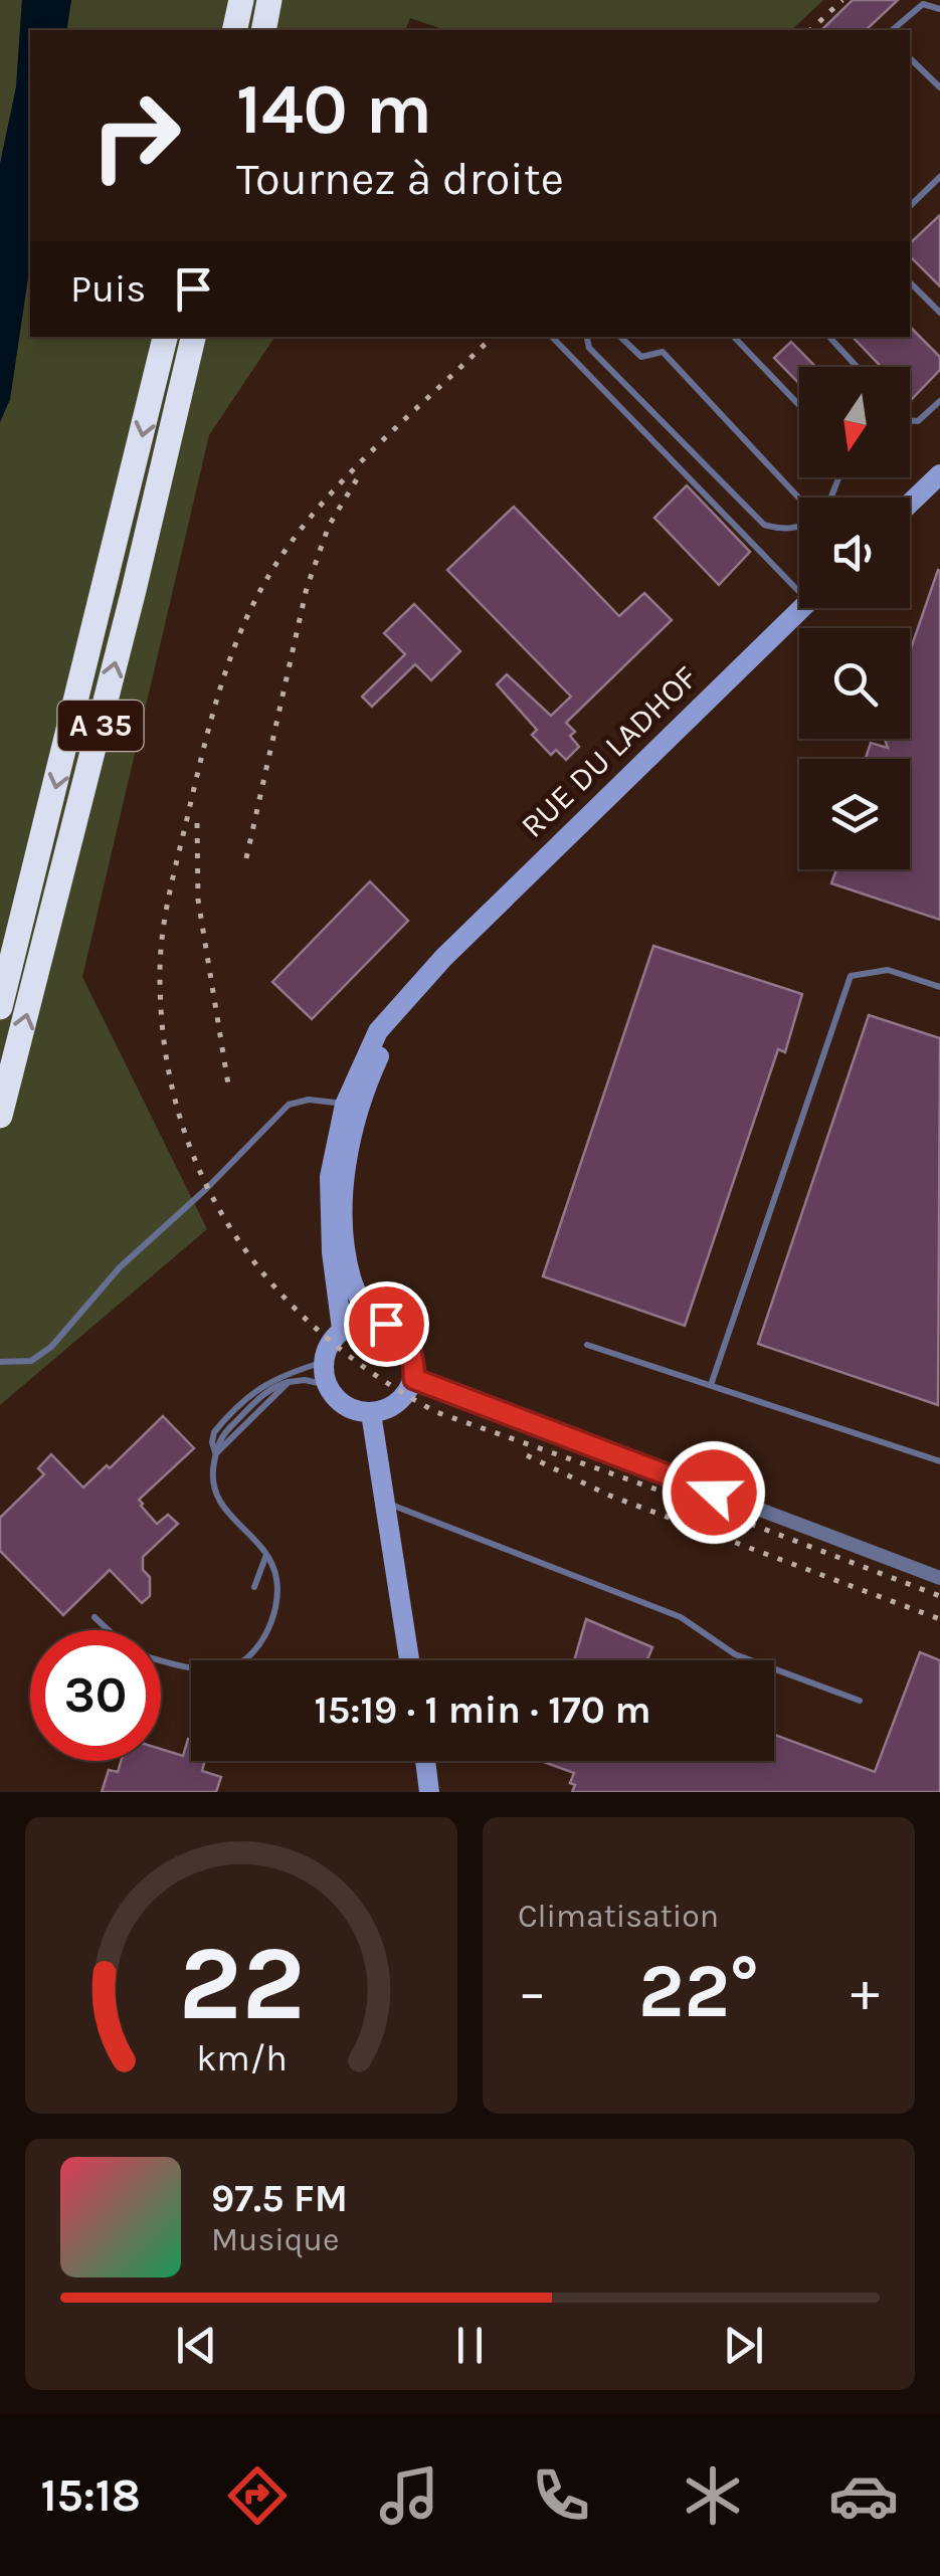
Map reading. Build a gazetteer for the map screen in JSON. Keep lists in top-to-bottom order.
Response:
{
  "streets": {
    "highway": ["A 35"],
    "main road": ["RUE DU LADHOF"]
  },
  "north": "bottom",
  "page": {
    "turn": ["140 m", "Tournez à droite"],
    "then": "Puis",
    "limit": "30",
    "trip": "15:19 · 1 min · 170 m",
    "tile": "Climatisation",
    "heat": ["−", "22°", "+"],
    "song": ["97.5 FM", "Musique"],
    "tabs": "15:18",
    "gauge": ["22", "km/h"]
  }
}
